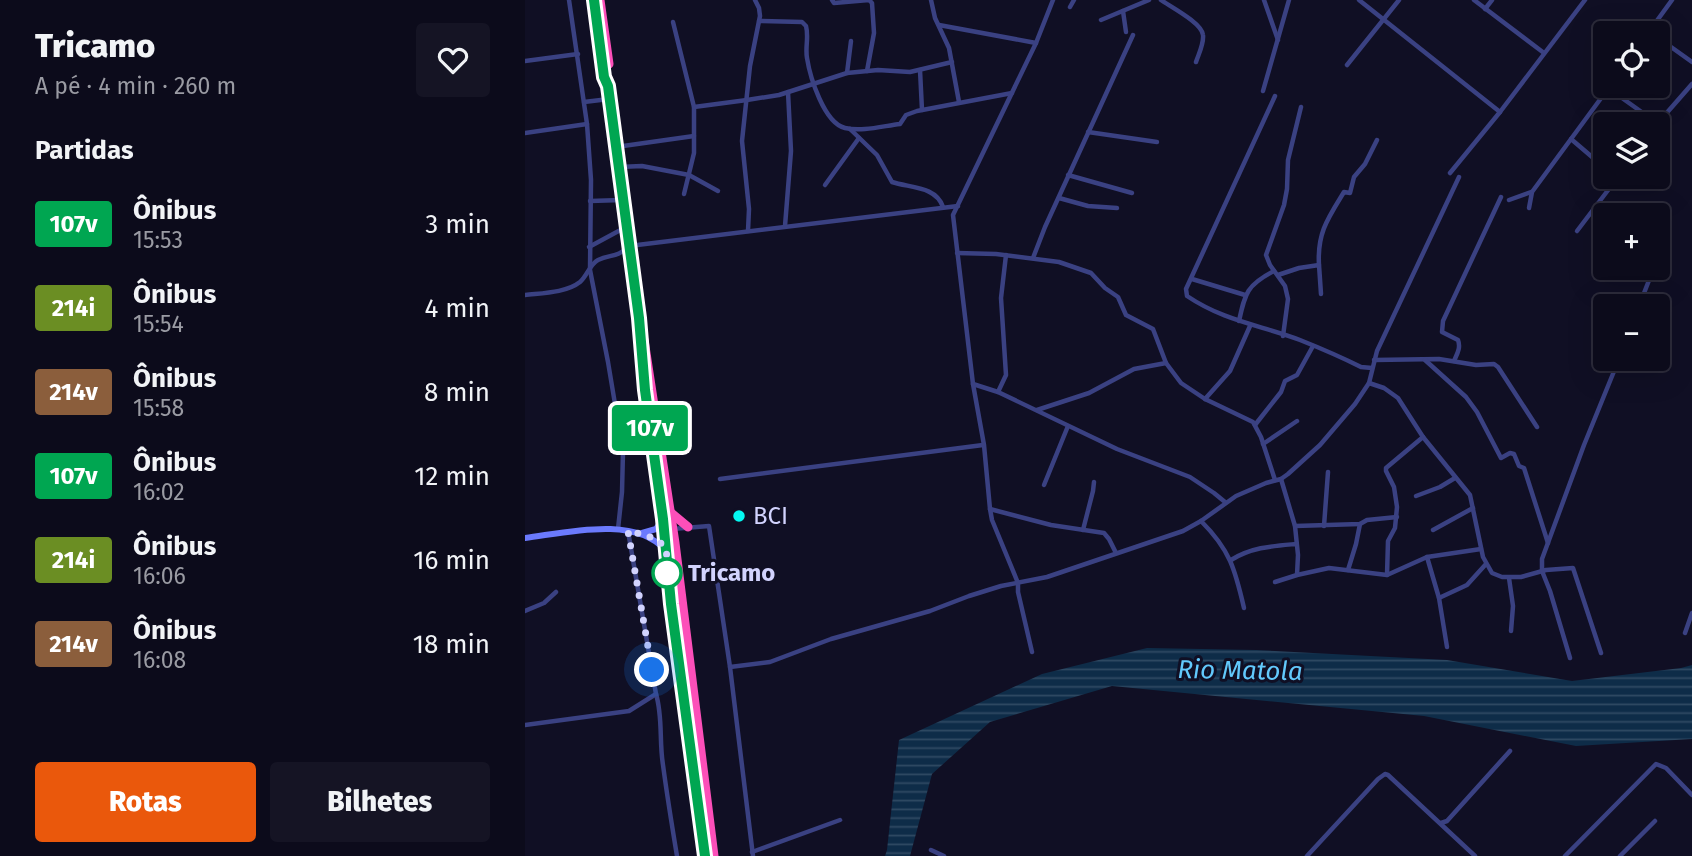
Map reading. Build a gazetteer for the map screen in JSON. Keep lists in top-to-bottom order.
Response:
{
  "water": ["Rio Matola"],
  "places": ["BCI", "Tricamo"],
  "lines": ["bus line 107v"],
  "page": {
    "heading": [
      ["Tricamo", "A pé · 4 min · 260 m"],
      "Partidas"
    ],
    "on_map": "107v",
    "map_buttons": ["+", "−"],
    "list": [
      {
        "mark": "107v",
        "name": "Ônibus",
        "note": "15:53",
        "value": "3 min"
      },
      {
        "mark": "214i",
        "name": "Ônibus",
        "note": "15:54",
        "value": "4 min"
      },
      {
        "mark": "214v",
        "name": "Ônibus",
        "note": "15:58",
        "value": "8 min"
      },
      {
        "mark": "107v",
        "name": "Ônibus",
        "note": "16:02",
        "value": "12 min"
      },
      {
        "mark": "214i",
        "name": "Ônibus",
        "note": "16:06",
        "value": "16 min"
      },
      {
        "mark": "214v",
        "name": "Ônibus",
        "note": "16:08",
        "value": "18 min"
      }
    ],
    "buttons": ["Rotas", "Bilhetes"]
  }
}
